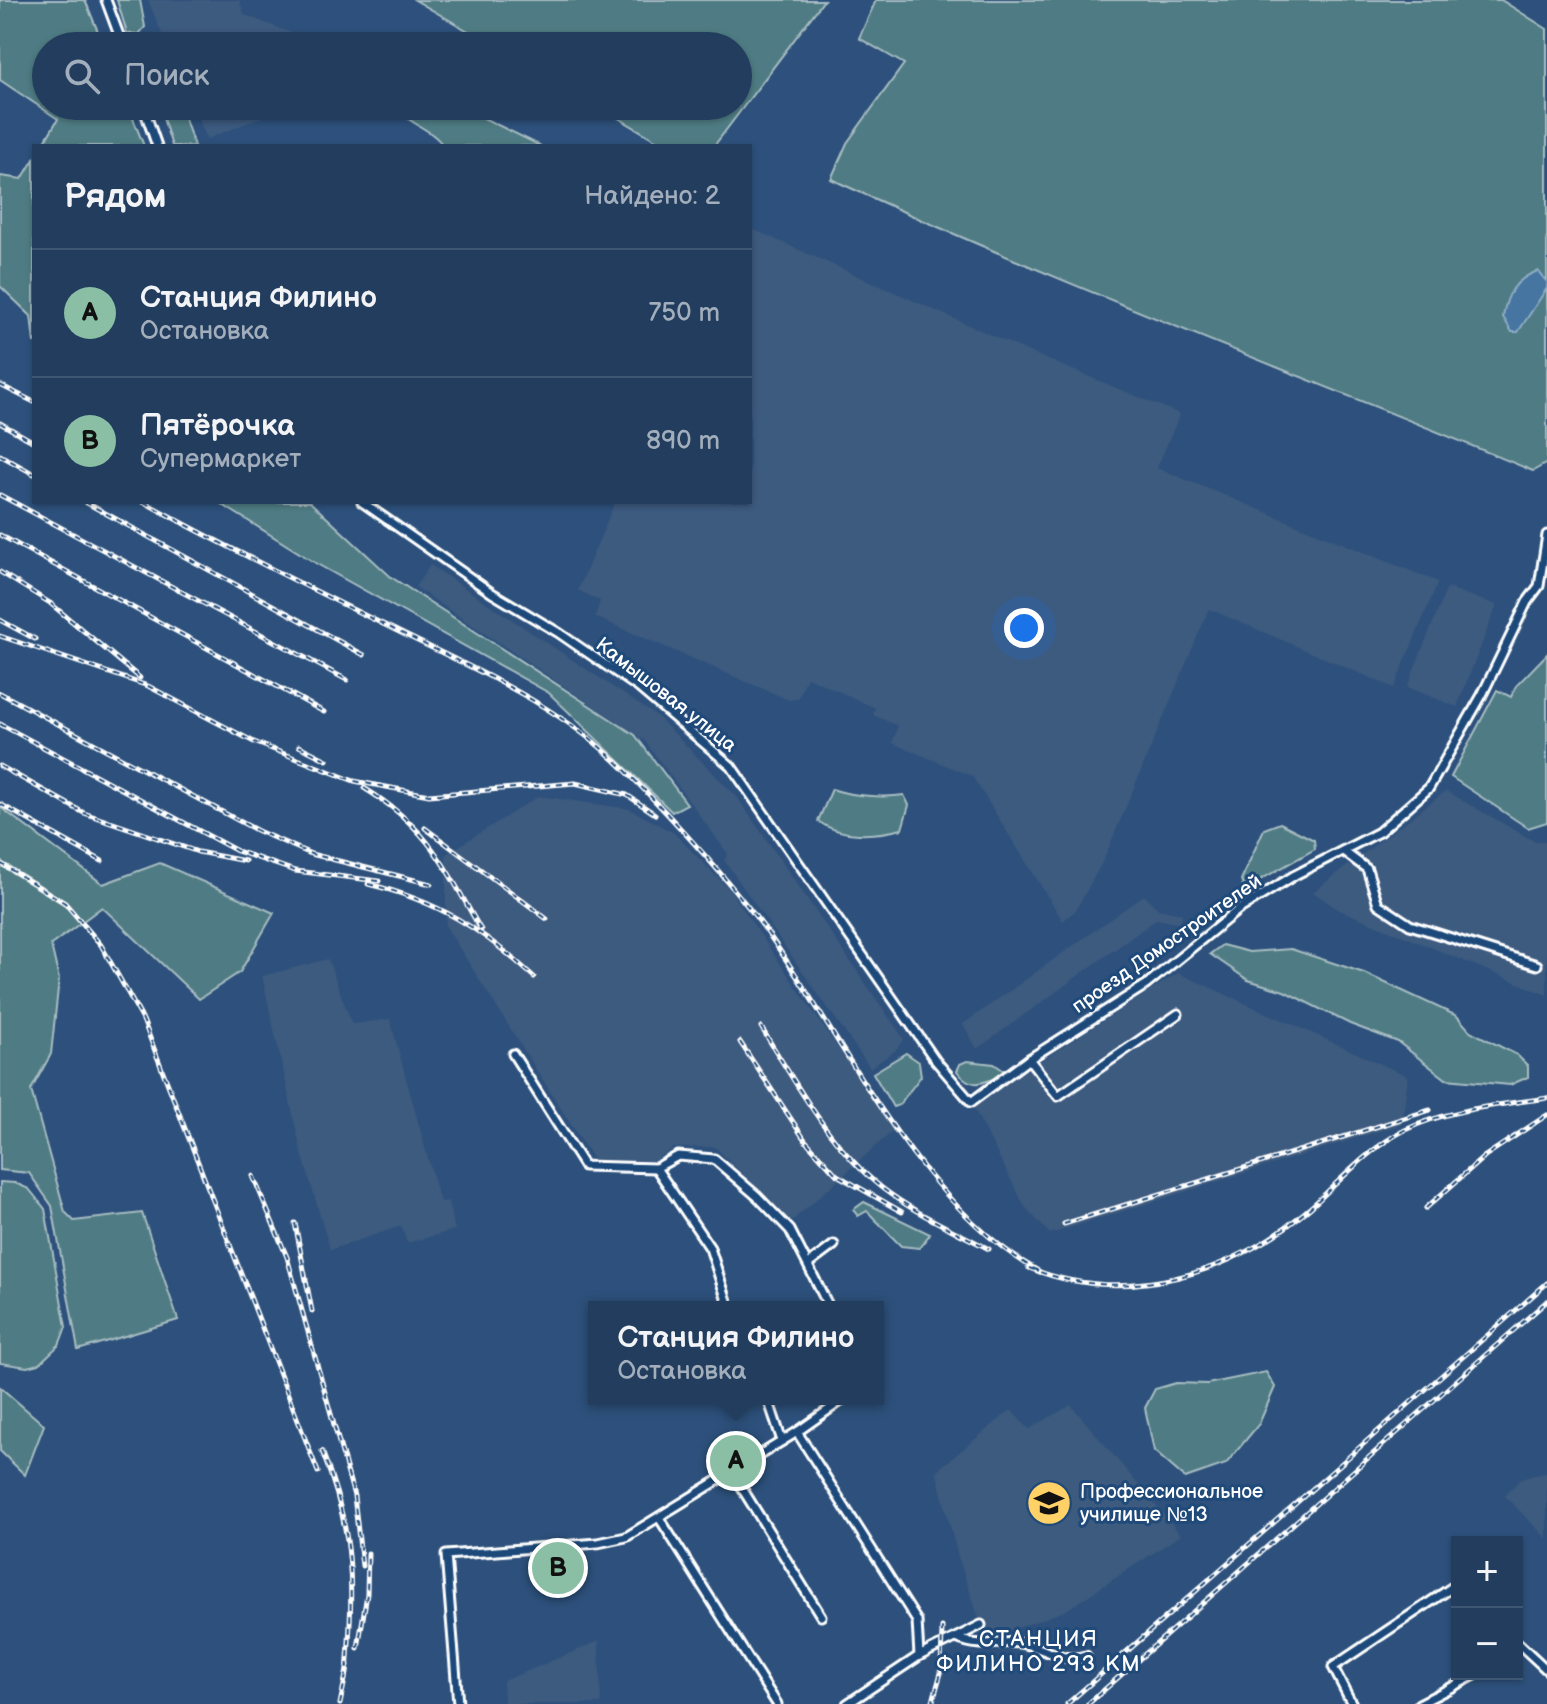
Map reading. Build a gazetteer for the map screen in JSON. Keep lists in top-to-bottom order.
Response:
{
  "streets": {
    "street": ["Камышовая улица", "проезд Домостроителей"]
  },
  "crossings": [
    ["Камышовая улица", "проезд Домостроителей"]
  ],
  "districts": ["СТАНЦИЯ ФИЛИНО 293 КМ"],
  "places": {
    "school or university": ["Профессиональное училище №13"]
  },
  "page": {
    "search": "Поиск",
    "heading": ["Рядом", "Найдено: 2"],
    "list": [
      {
        "mark": "A",
        "name": "Станция Филино",
        "note": "Остановка",
        "value": "750 m"
      },
      {
        "mark": "B",
        "name": "Пятёрочка",
        "note": "Супермаркет",
        "value": "890 m"
      }
    ],
    "popup": ["Станция Филино", "Остановка"],
    "pins": ["A", "B"],
    "map_buttons": ["+", "−"]
  }
}
